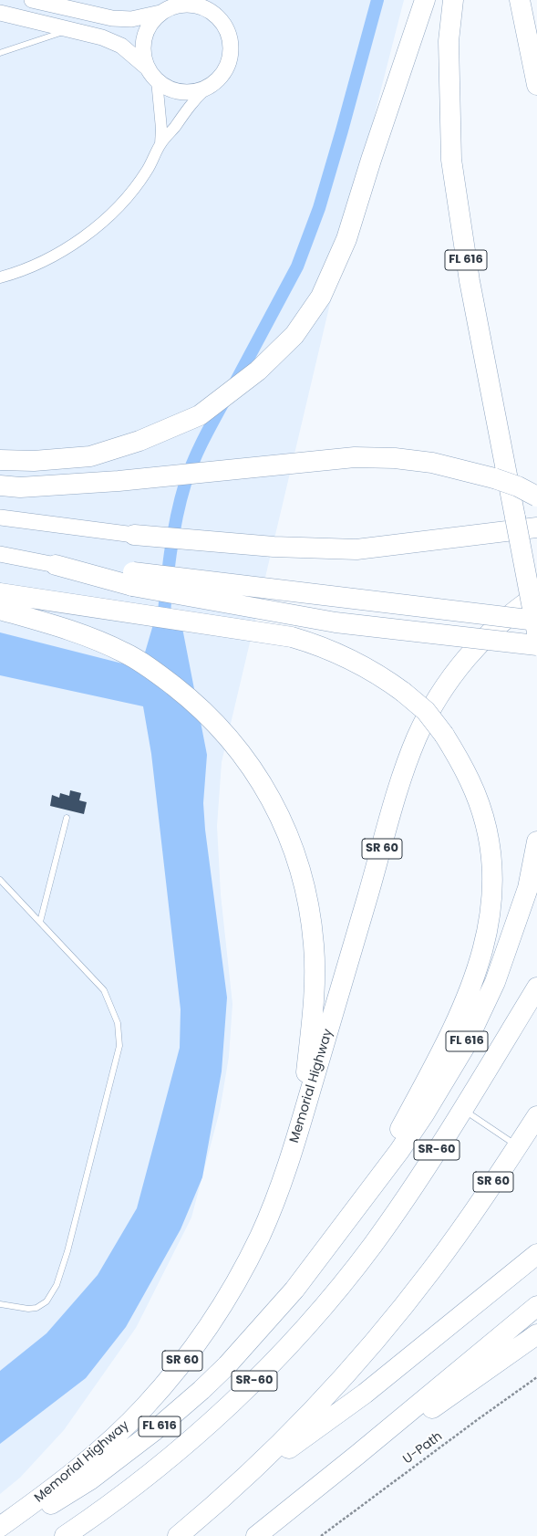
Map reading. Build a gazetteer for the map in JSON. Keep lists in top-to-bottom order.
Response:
{
  "streets": {
    "highway": [
      "FL 616",
      "SR 60",
      "Memorial Highway",
      "SR-60"
    ],
    "path": ["U-Path"]
  }
}
